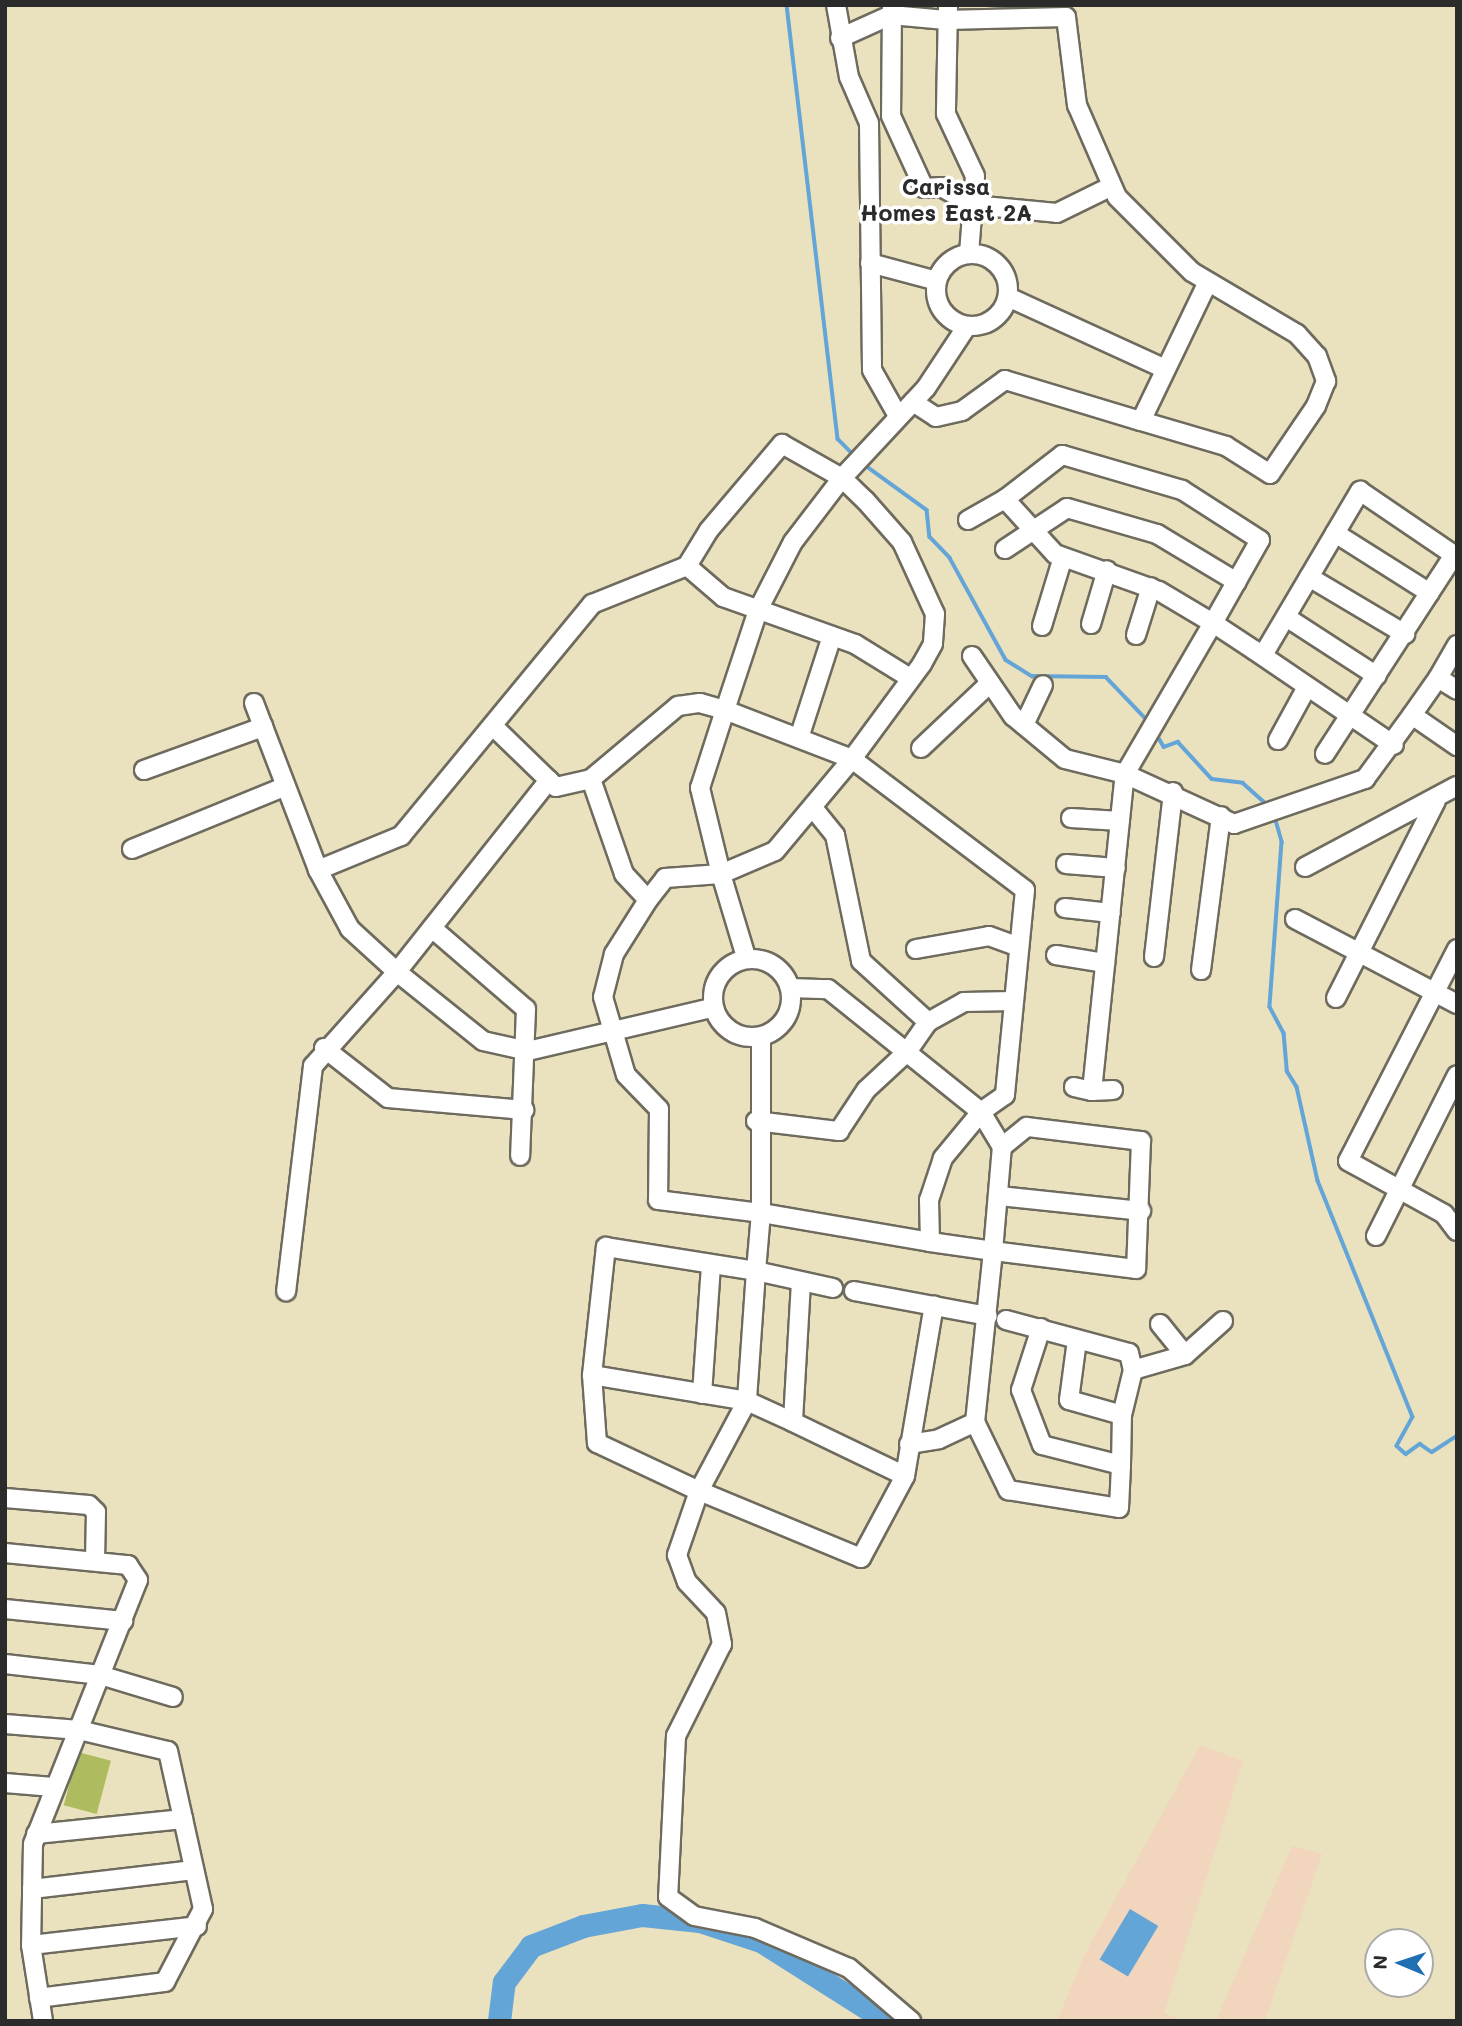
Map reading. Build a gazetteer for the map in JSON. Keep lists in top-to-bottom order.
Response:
{
  "districts": ["Carissa Homes East 2A"],
  "north": "left"
}
